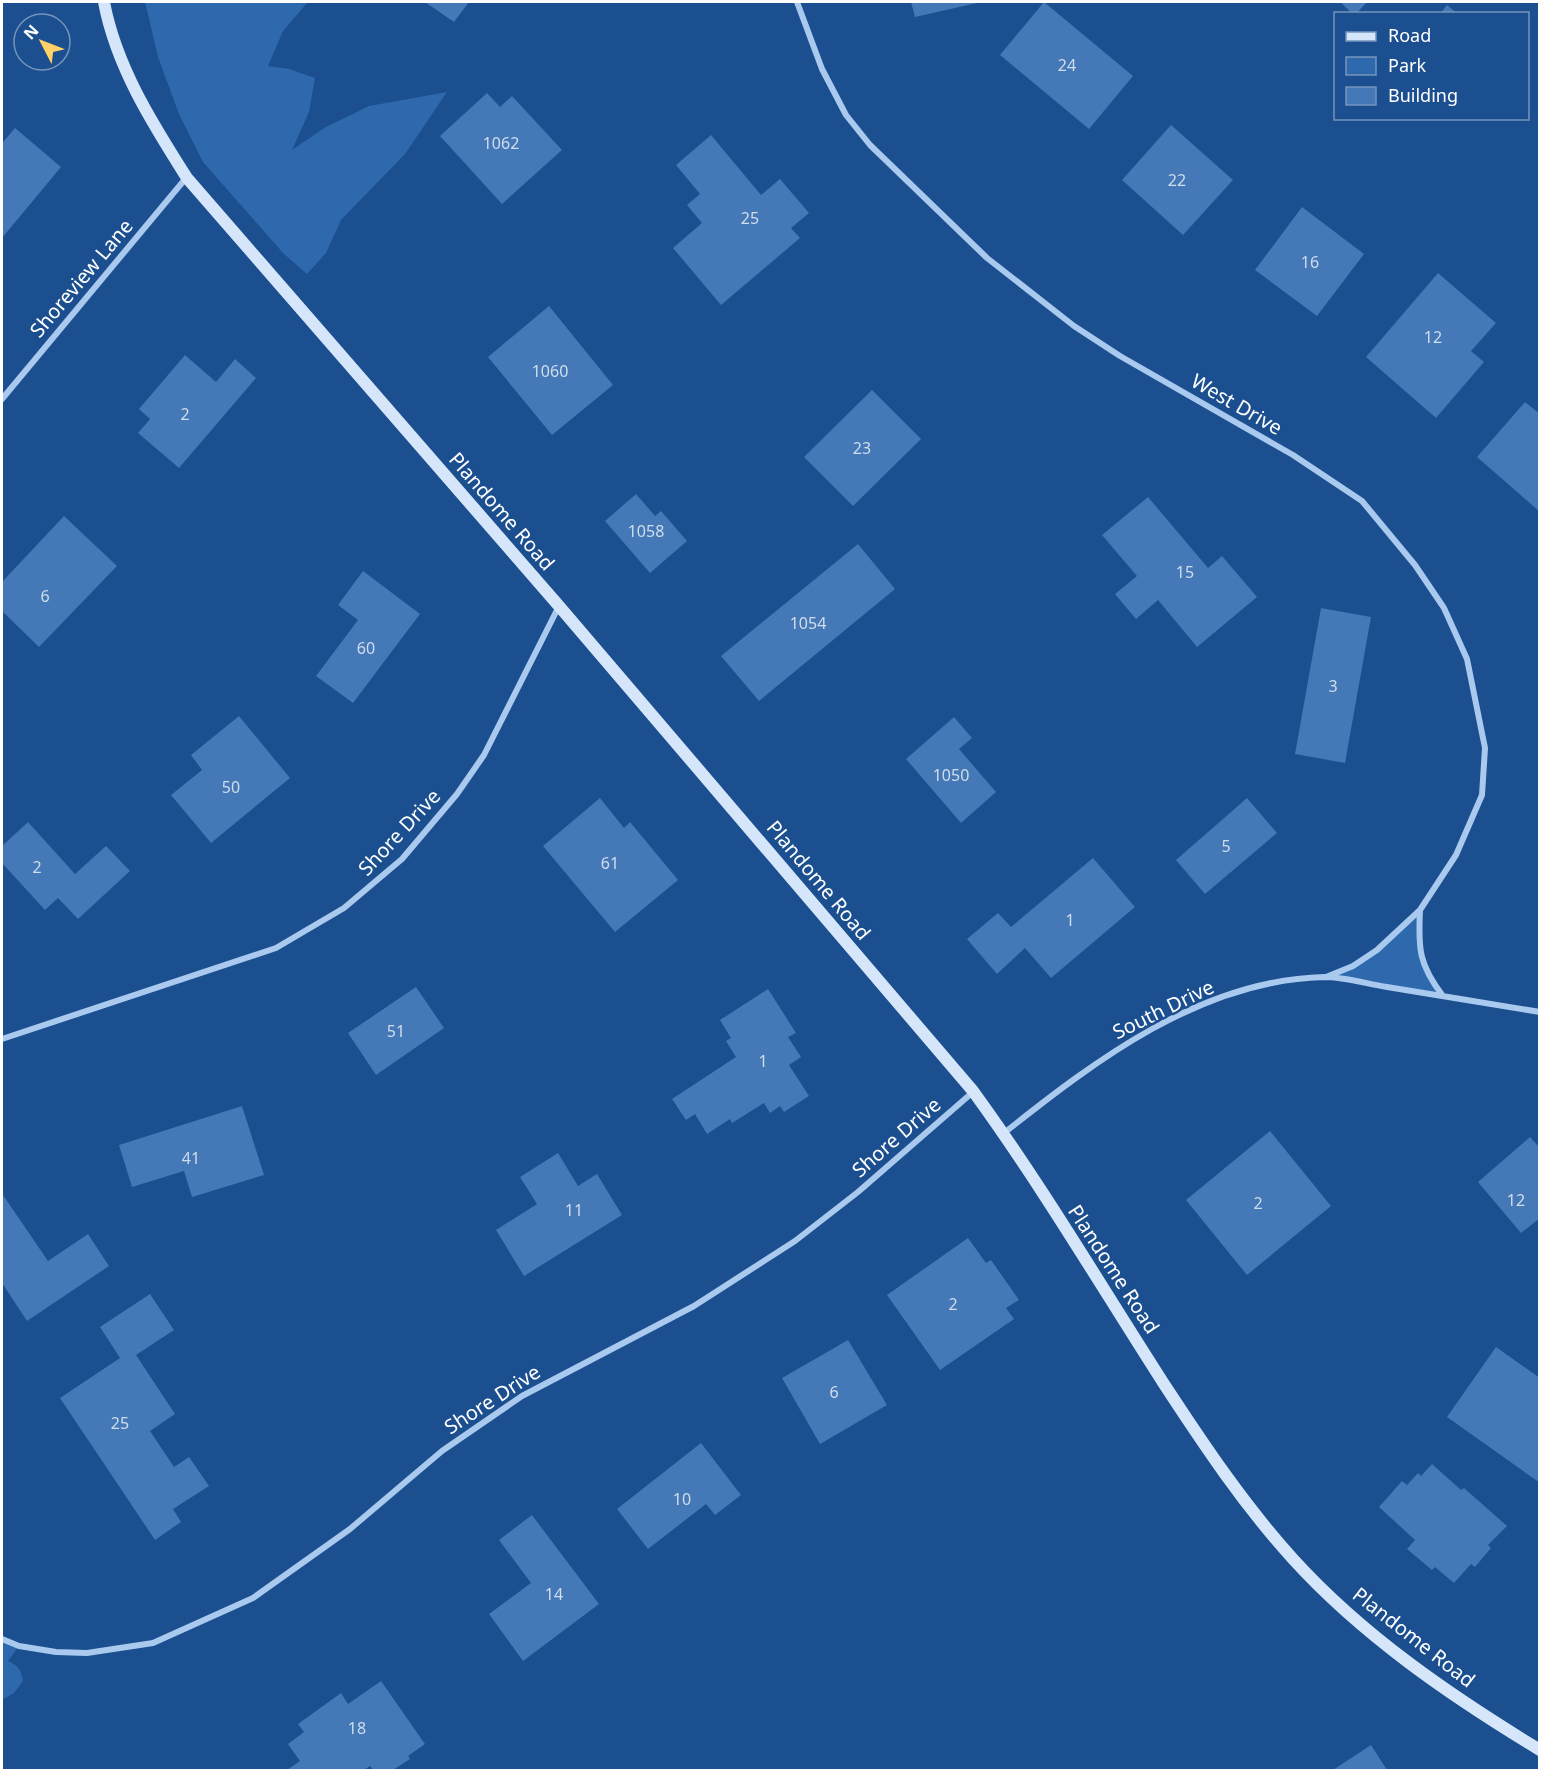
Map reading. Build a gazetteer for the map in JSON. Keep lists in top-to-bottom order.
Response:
{
  "streets": {
    "main road": ["Plandome Road"],
    "street": [
      "Shoreview Lane",
      "West Drive",
      "Shore Drive",
      "South Drive"
    ]
  },
  "crossings": [
    ["Shoreview Lane", "Plandome Road"],
    ["West Drive", "South Drive"],
    ["Plandome Road", "Shore Drive"],
    ["Plandome Road", "South Drive"]
  ],
  "house_numbers": [
    "24",
    "1062",
    "22",
    "25",
    "16",
    "12",
    "1060",
    "2",
    "23",
    "1058",
    "15",
    "6",
    "1054",
    "60",
    "3",
    "1050",
    "50",
    "5",
    "61",
    "2",
    "1",
    "51",
    "1",
    "41",
    "12",
    "2",
    "11",
    "2",
    "6",
    "25",
    "10",
    "14",
    "18"
  ],
  "legend": ["Road", "Park", "Building"],
  "north": "top left"
}
